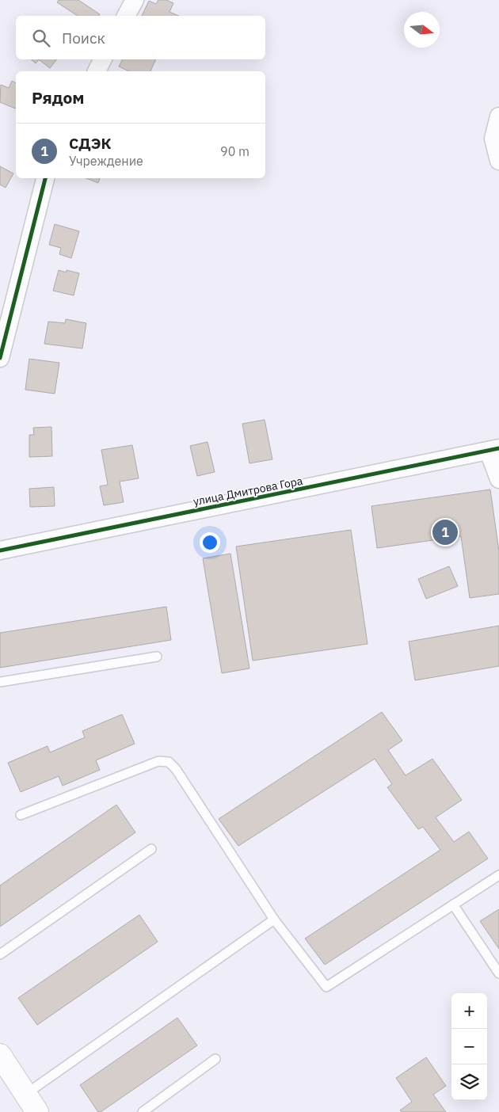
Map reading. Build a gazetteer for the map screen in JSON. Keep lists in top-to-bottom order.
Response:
{
  "streets": {
    "street": ["улица Дмитрова Гора"]
  },
  "north": "right",
  "page": {
    "search": "Поиск",
    "heading": "Рядом",
    "list": [
      {
        "mark": "1",
        "name": "СДЭК",
        "note": "Учреждение",
        "value": "90 m"
      }
    ],
    "pins": "1",
    "map_buttons": ["+", "−"]
  }
}
